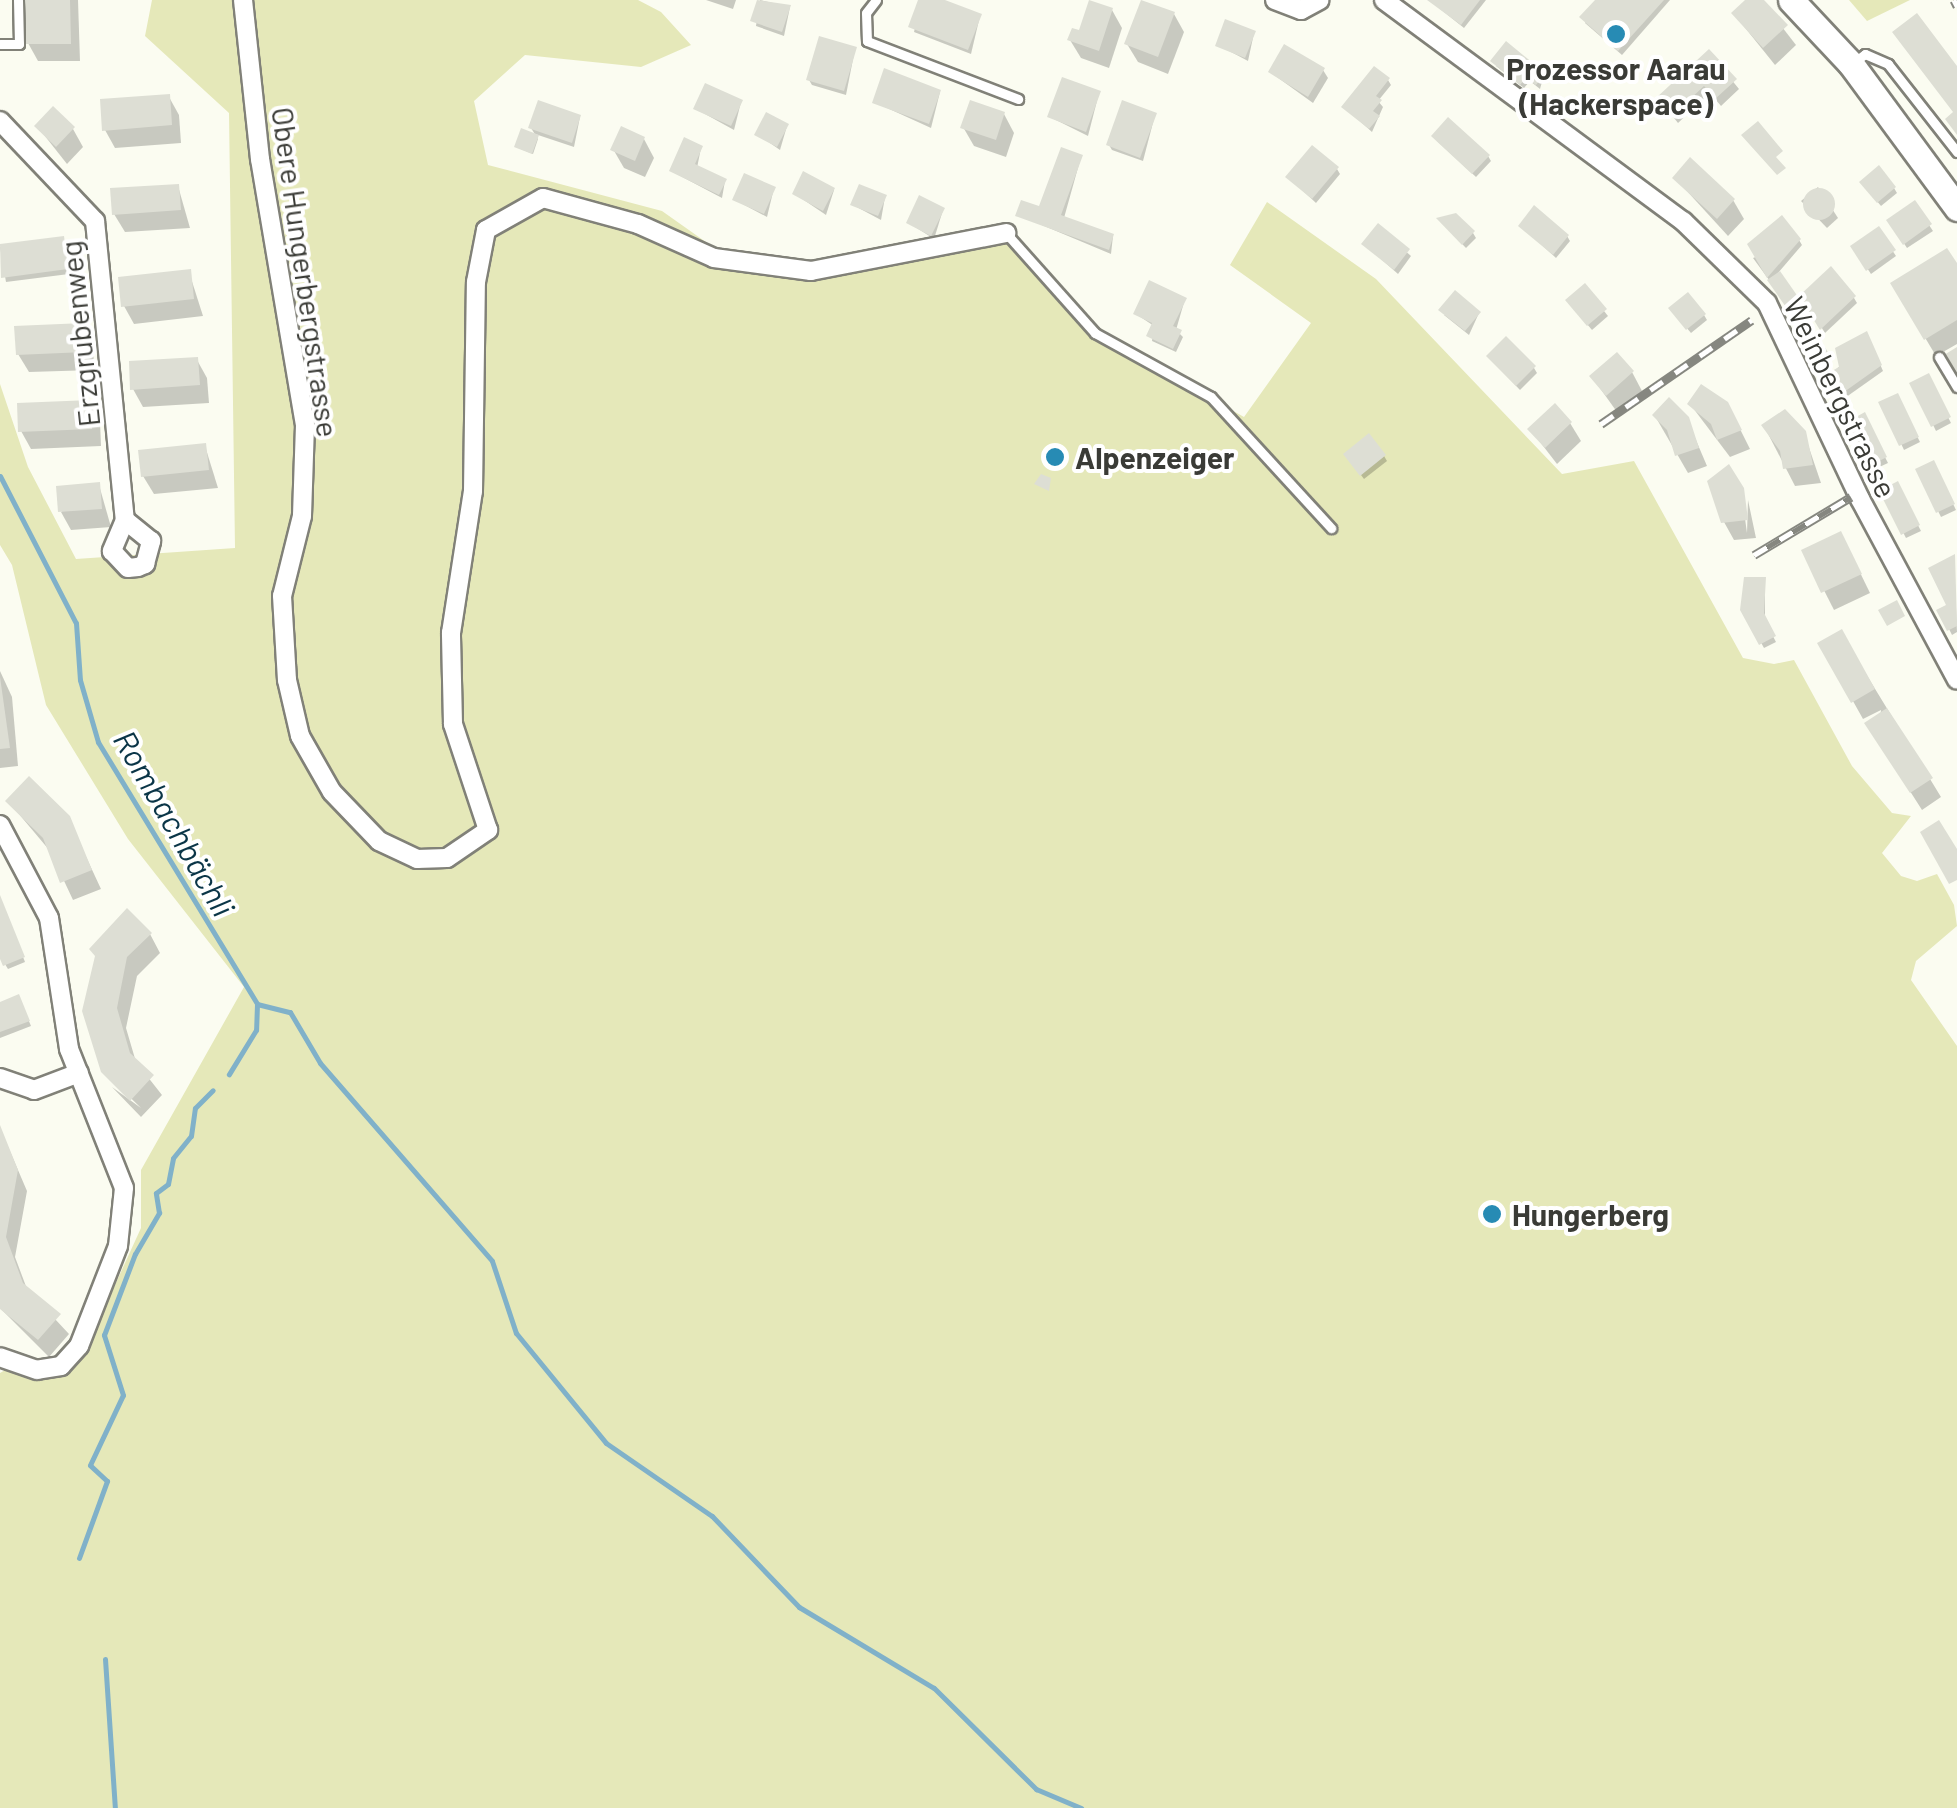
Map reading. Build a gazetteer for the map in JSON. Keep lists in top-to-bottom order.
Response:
{
  "streets": {
    "street": ["Obere Hungerbergstrasse", "Erzgrubenweg", "Weinbergstrasse"]
  },
  "water": ["Rombachbächli"],
  "places": ["Prozessor Aarau (Hackerspace)", "Alpenzeiger", "Hungerberg"]
}
